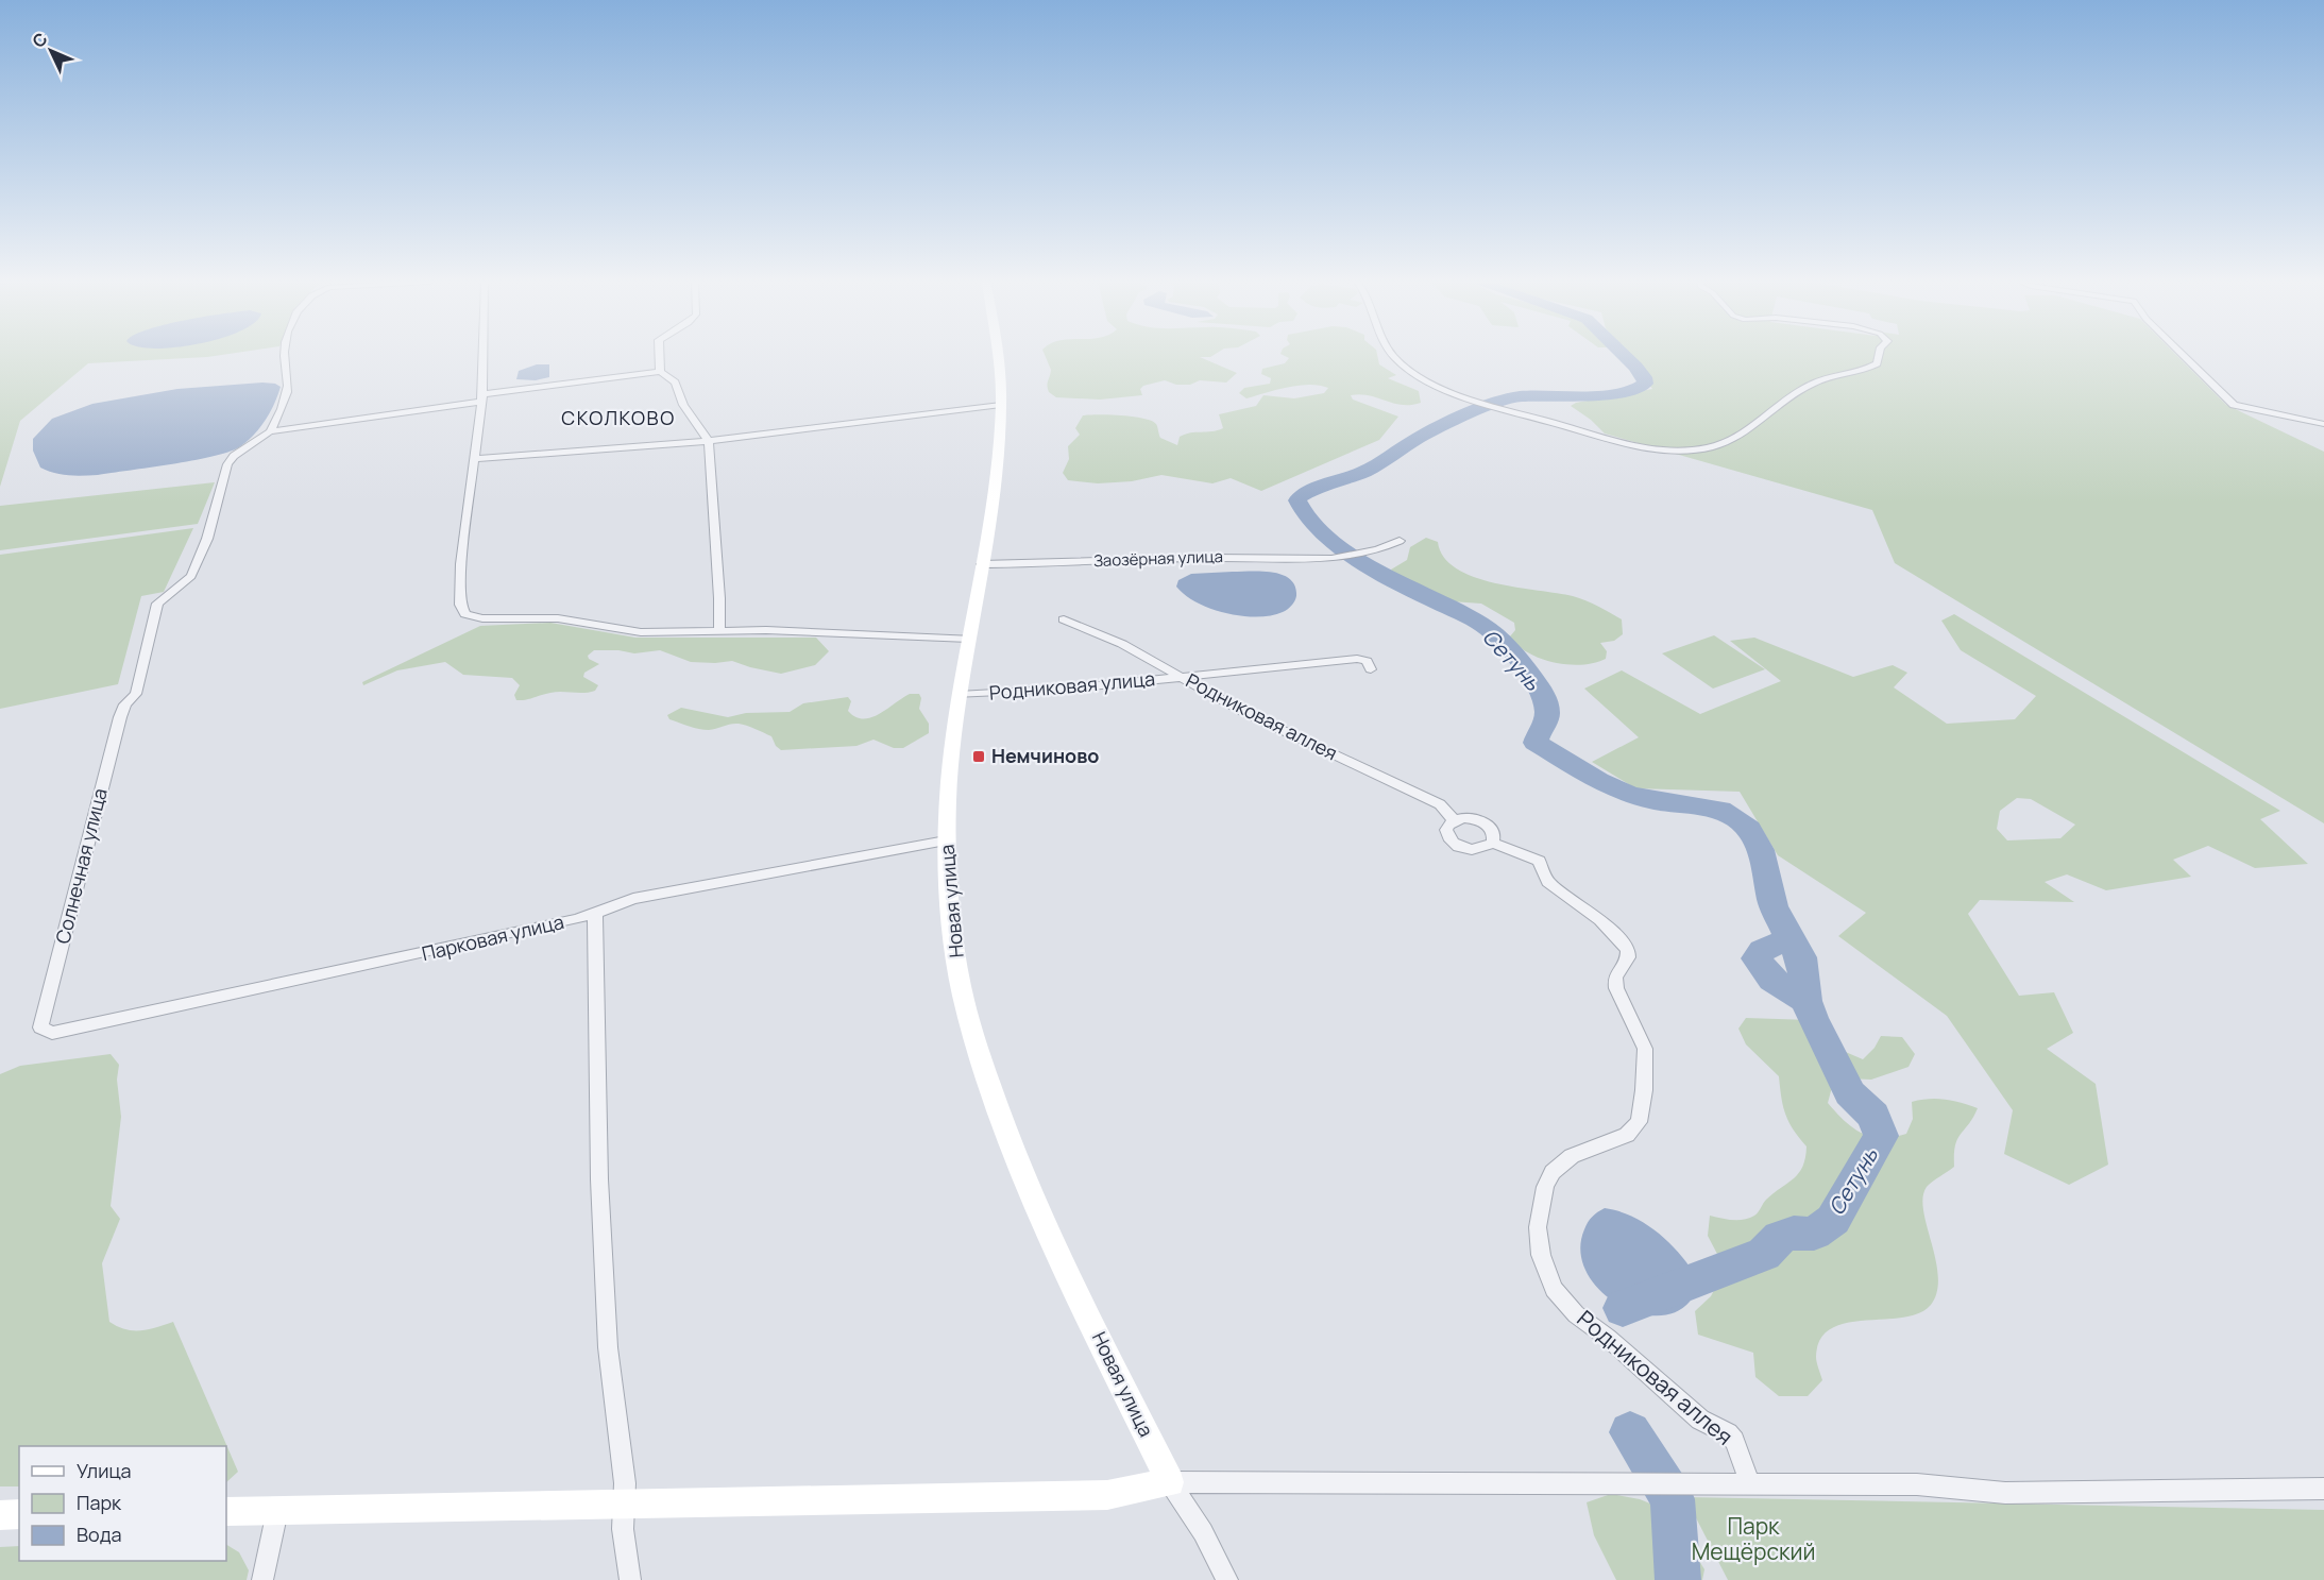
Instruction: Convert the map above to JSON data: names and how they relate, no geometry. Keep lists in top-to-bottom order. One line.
{"streets":{"street":["Заозёрная улица","Родниковая улица","Родниковая аллея","Солнечная улица","Новая улица","Парковая улица"]},"crossings":[["Заозёрная улица","Новая улица"],["Родниковая улица","Родниковая аллея"],["Родниковая улица","Новая улица"],["Солнечная улица","Парковая улица"],["Новая улица","Парковая улица"]],"districts":["СКОЛКОВО"],"water":["Сетунь"],"parks":["Парк Мещёрский"],"places":{"transit":["Немчиново"]},"legend":["Улица","Парк","Вода"],"north":"top left"}
